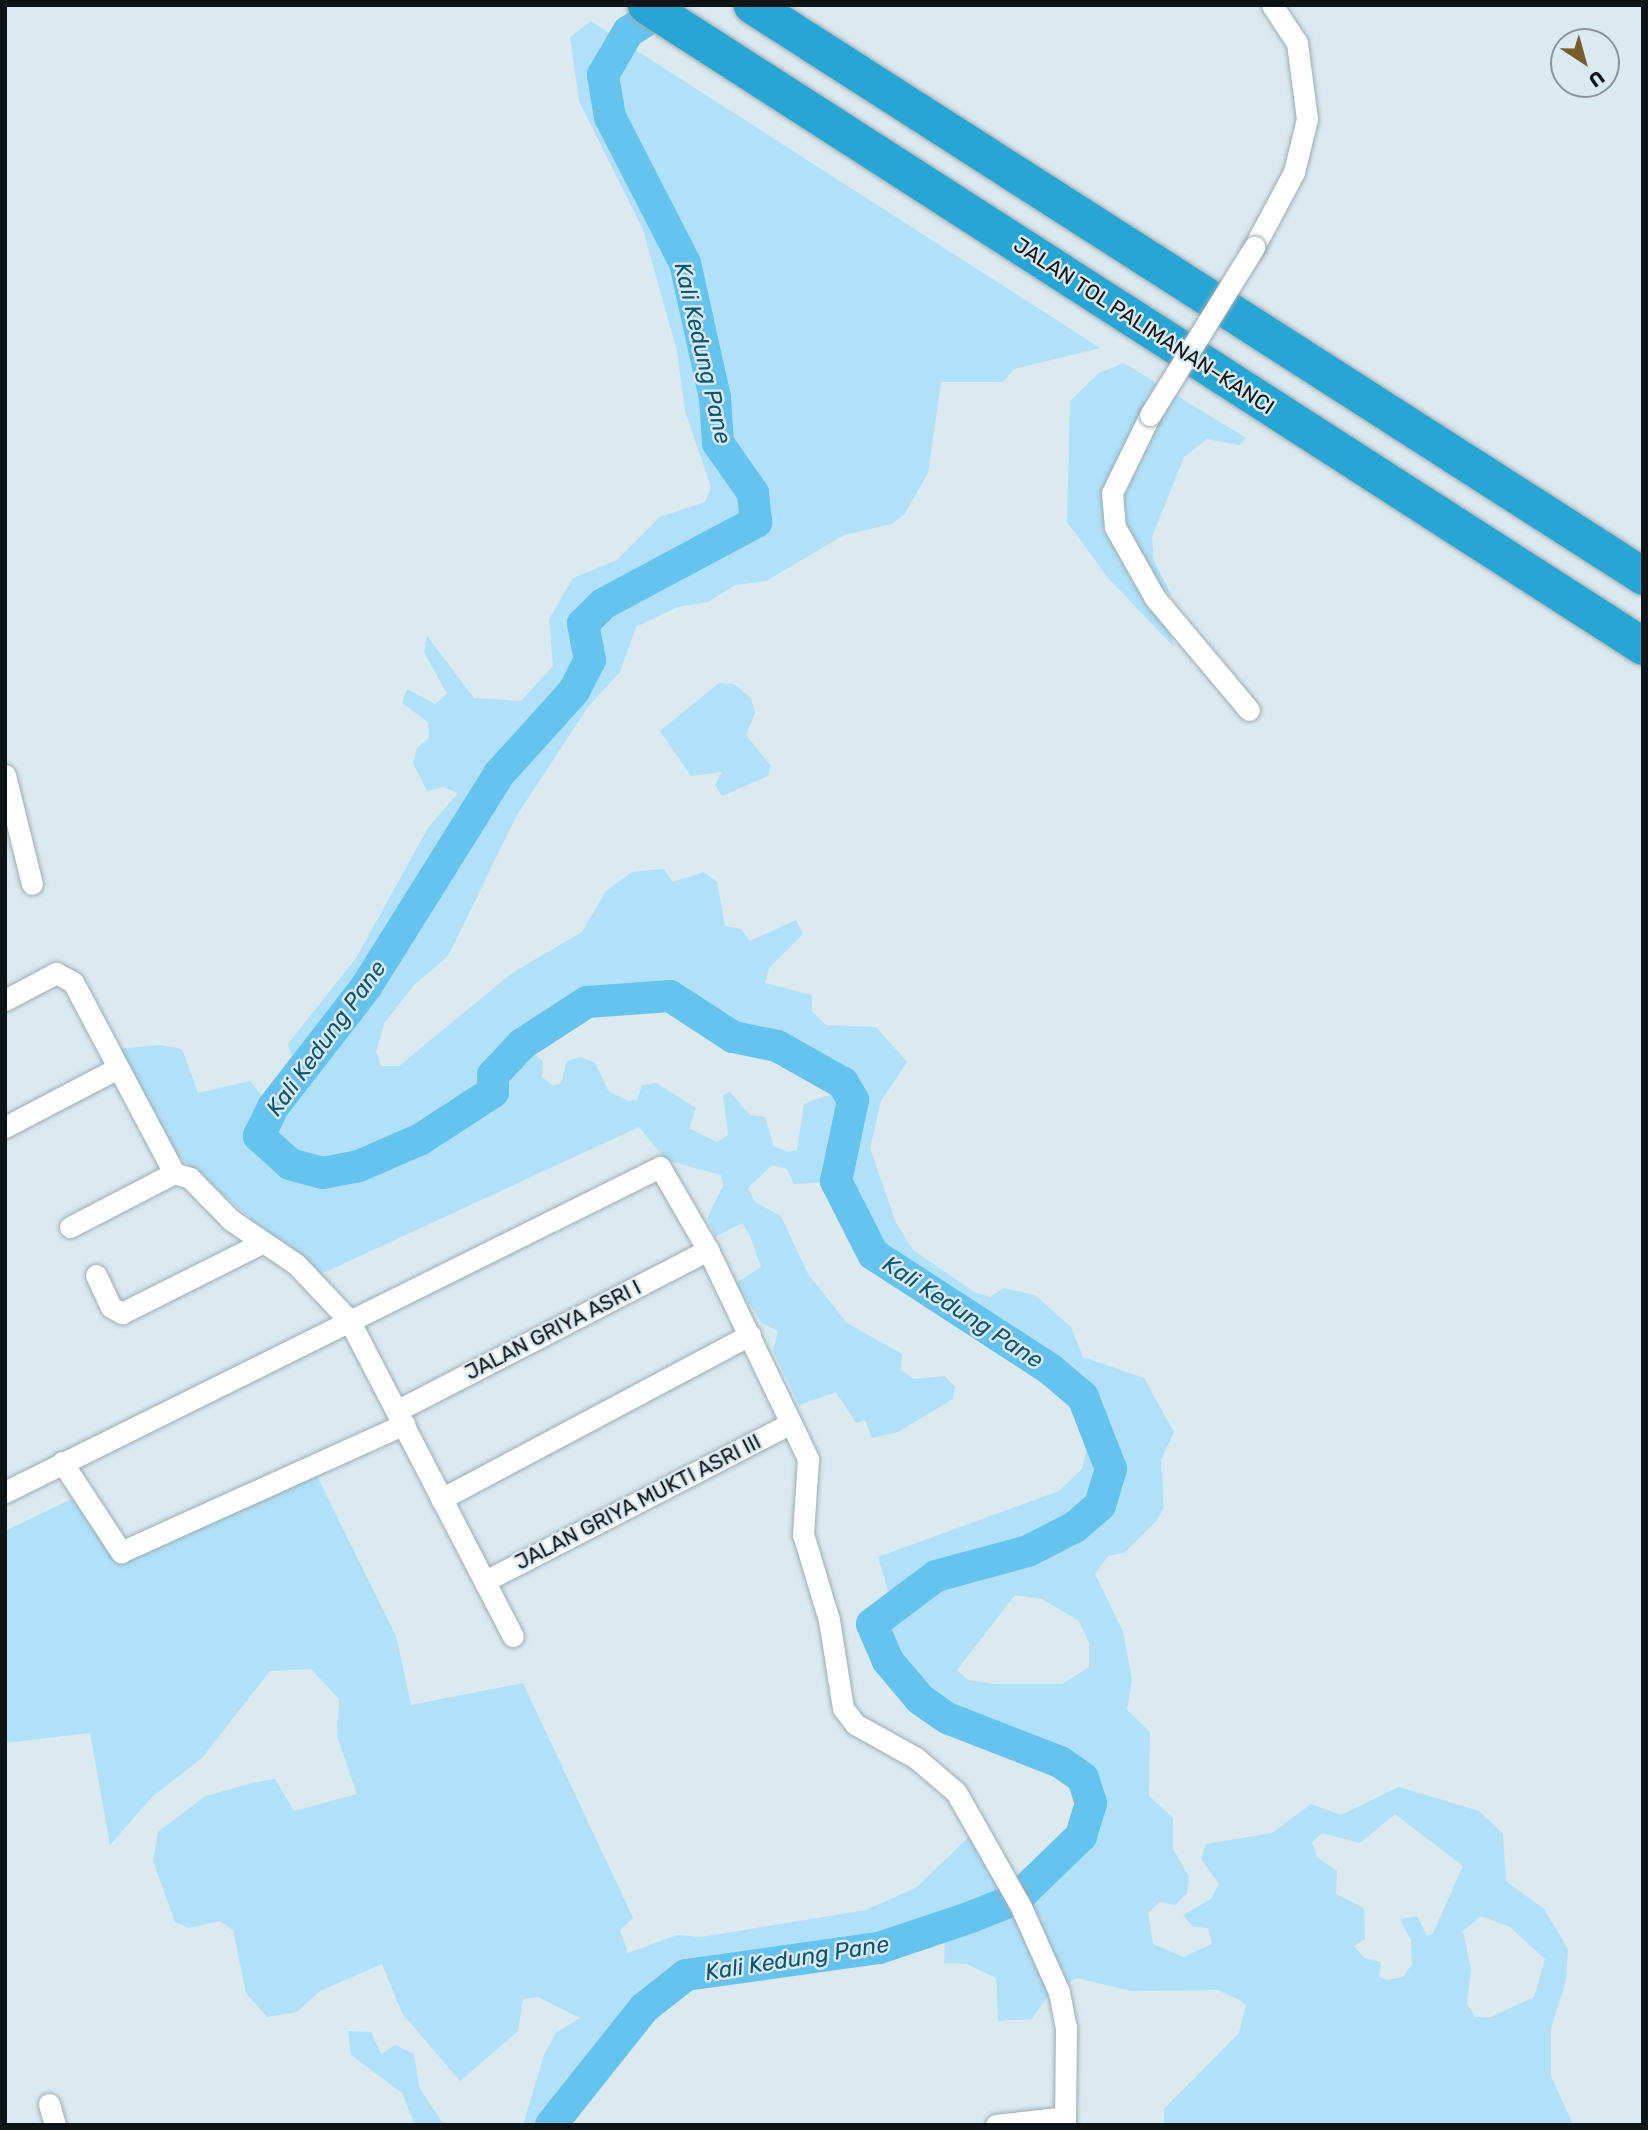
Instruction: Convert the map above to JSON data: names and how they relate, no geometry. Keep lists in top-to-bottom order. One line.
{"streets":{"highway":["JALAN TOL PALIMANAN–KANCI"],"street":["JALAN GRIYA ASRI I","JALAN GRIYA MUKTI ASRI III"]},"water":["Kali Kedung Pane"],"north":"bottom right"}
